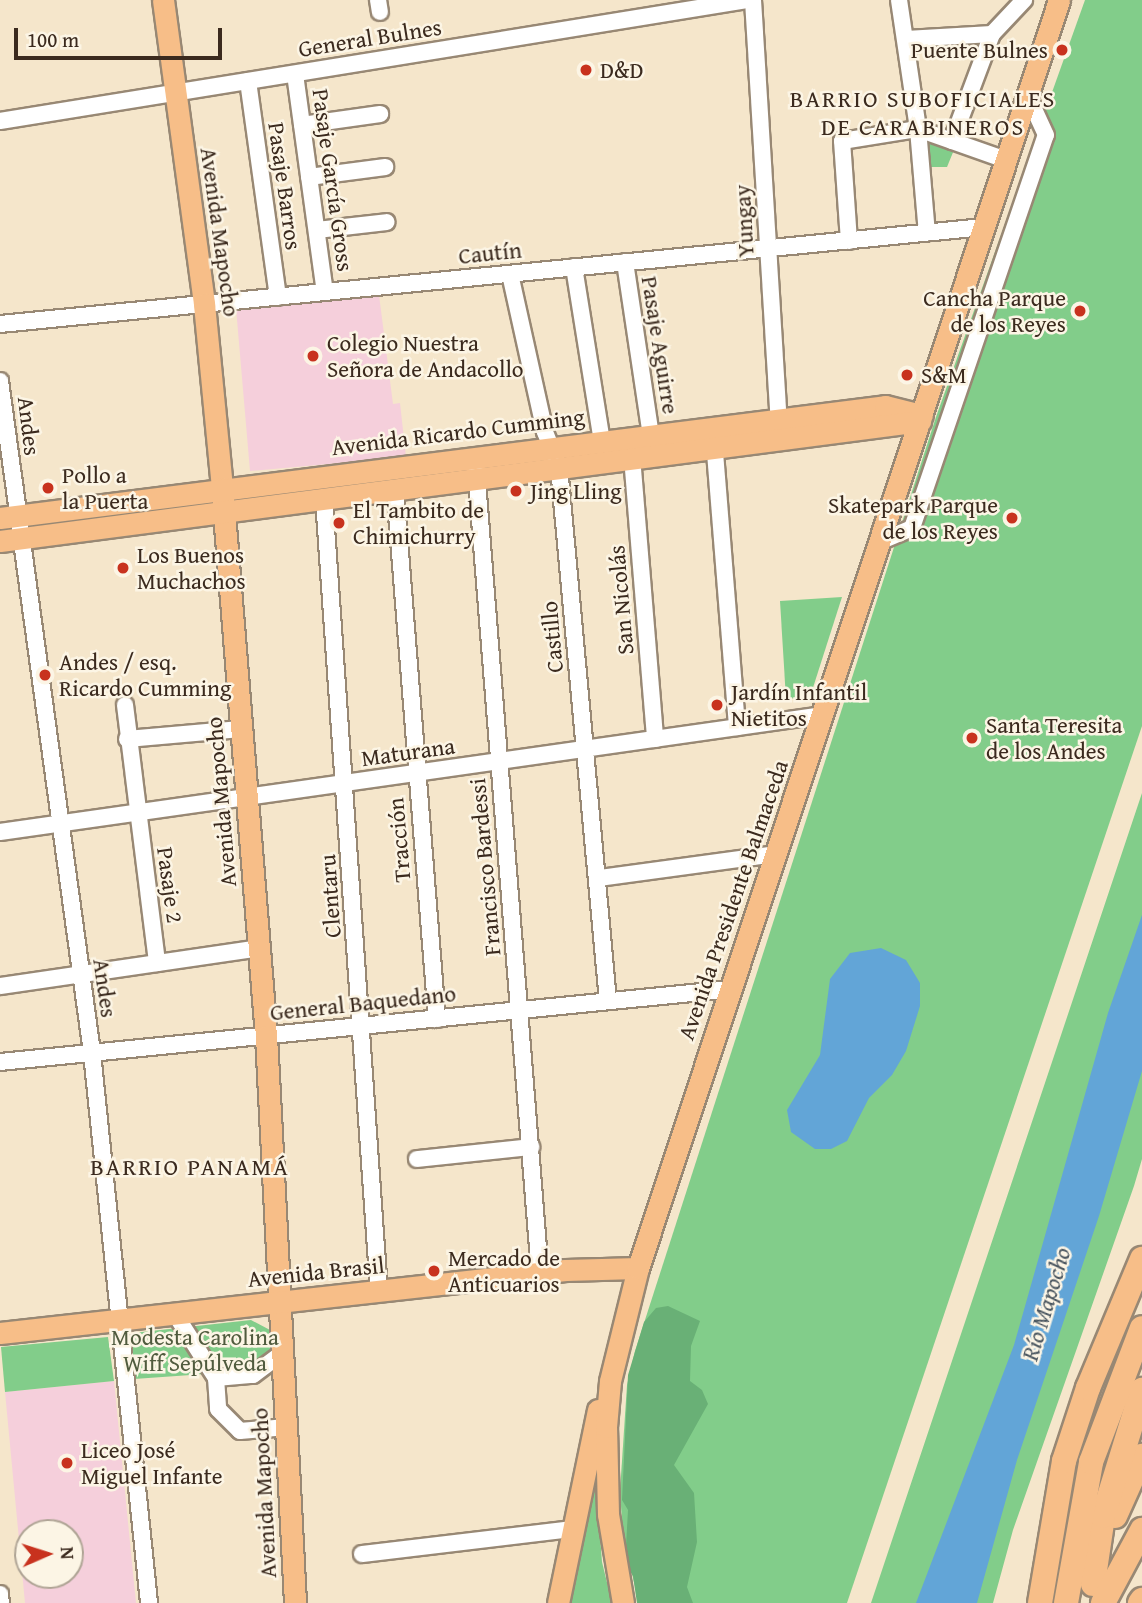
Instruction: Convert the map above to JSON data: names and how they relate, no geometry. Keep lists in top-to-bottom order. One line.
{"streets":{"main road":["Avenida Mapocho","Avenida Ricardo Cumming","Avenida Presidente Balmaceda","Avenida Brasil"],"street":["General Bulnes","Pasaje García Gross","Pasaje Barros","Yungay","Cautín","Pasaje Aguirre","Andes","San Nicolás","Castillo","Maturana","Tracción","Francisco Bardessi","Pasaje 2","Clentaru","General Baquedano"]},"crossings":[["General Bulnes","Pasaje García Gross"],["General Bulnes","Pasaje Barros"],["General Bulnes","Yungay"],["General Bulnes","Avenida Mapocho"],["Pasaje García Gross","Cautín"],["Pasaje Barros","Cautín"],["Yungay","Cautín"],["Yungay","Avenida Ricardo Cumming"],["Avenida Mapocho","Cautín"],["Avenida Mapocho","Avenida Ricardo Cumming"],["Avenida Mapocho","Maturana"],["Avenida Mapocho","General Baquedano"],["Avenida Mapocho","Avenida Brasil"],["Cautín","Pasaje Aguirre"],["Cautín","Castillo"],["Cautín","Avenida Presidente Balmaceda"],["Pasaje Aguirre","Avenida Ricardo Cumming"],["Andes","Avenida Ricardo Cumming"],["Andes","Maturana"],["Andes","General Baquedano"],["Andes","Avenida Brasil"],["Avenida Ricardo Cumming","San Nicolás"],["Avenida Ricardo Cumming","Castillo"],["Avenida Ricardo Cumming","Tracción"],["Avenida Ricardo Cumming","Francisco Bardessi"],["Avenida Ricardo Cumming","Clentaru"],["Avenida Ricardo Cumming","Avenida Presidente Balmaceda"],["San Nicolás","Maturana"],["Castillo","Maturana"],["Castillo","General Baquedano"],["Maturana","Tracción"],["Maturana","Francisco Bardessi"],["Maturana","Pasaje 2"],["Maturana","Clentaru"],["Maturana","Avenida Presidente Balmaceda"],["Tracción","General Baquedano"],["Francisco Bardessi","General Baquedano"],["Francisco Bardessi","Avenida Brasil"],["Clentaru","General Baquedano"],["Clentaru","Avenida Brasil"],["Avenida Presidente Balmaceda","General Baquedano"],["Avenida Presidente Balmaceda","Avenida Brasil"]],"districts":["BARRIO SUBOFICIALES DE CARABINEROS","BARRIO PANAMÁ"],"water":["Río Mapocho"],"parks":["Modesta Carolina Wiff Sepúlveda"],"places":["Puente Bulnes","D&D","Cancha Parque de los Reyes","Colegio Nuestra Señora de Andacollo","S&M","Pollo a la Puerta","Jing Lling","Skatepark Parque de los Reyes","El Tambito de Chimichurry","Los Buenos Muchachos","Andes / esq. Ricardo Cumming","Jardín Infantil Nietitos","Santa Teresita de los Andes","Mercado de Anticuarios","Liceo José Miguel Infante"],"scale_bar":"100 m","north":"right"}
